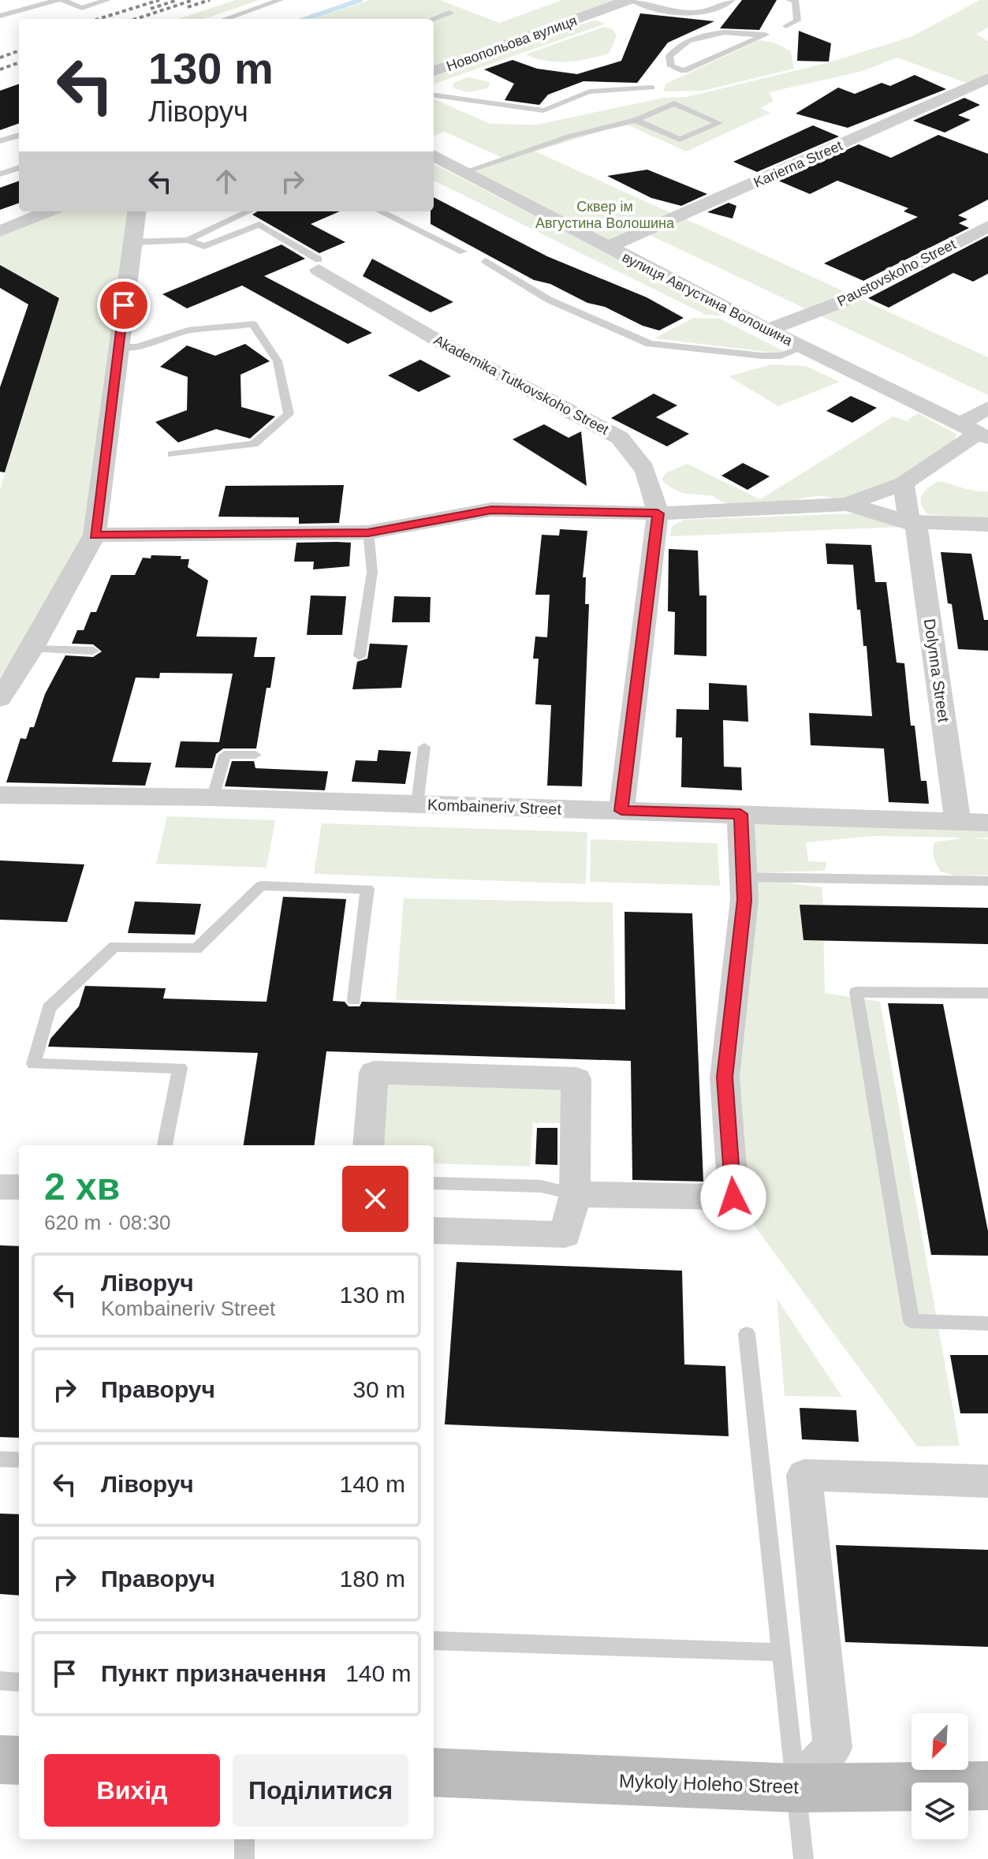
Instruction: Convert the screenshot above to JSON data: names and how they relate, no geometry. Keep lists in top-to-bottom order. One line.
{"streets":{"main road":["Mykoly Holeho Street"],"street":["Новопольова вулиця","Karierna Street","Paustovskoho Street","вулиця Августина Волошина","Akademika Tutkovskoho Street","Dolynna Street","Kombaineriv Street"]},"crossings":[["Karierna Street","вулиця Августина Волошина"],["Paustovskoho Street","вулиця Августина Волошина"],["Akademika Tutkovskoho Street","Kombaineriv Street"],["Dolynna Street","Kombaineriv Street"]],"parks":["Сквер ім Августина Волошина"],"north":"bottom left","page":{"turn":["130 m","Ліворуч"],"heading":["2 хв","620 m · 08:30"],"list":[{"name":"Ліворуч","note":"Kombaineriv Street","value":"130 m"},{"name":"Праворуч","value":"30 m"},{"name":"Ліворуч","value":"140 m"},{"name":"Праворуч","value":"180 m"},{"name":"Пункт призначення","value":"140 m"}],"buttons":["Вихід","Поділитися"]}}
